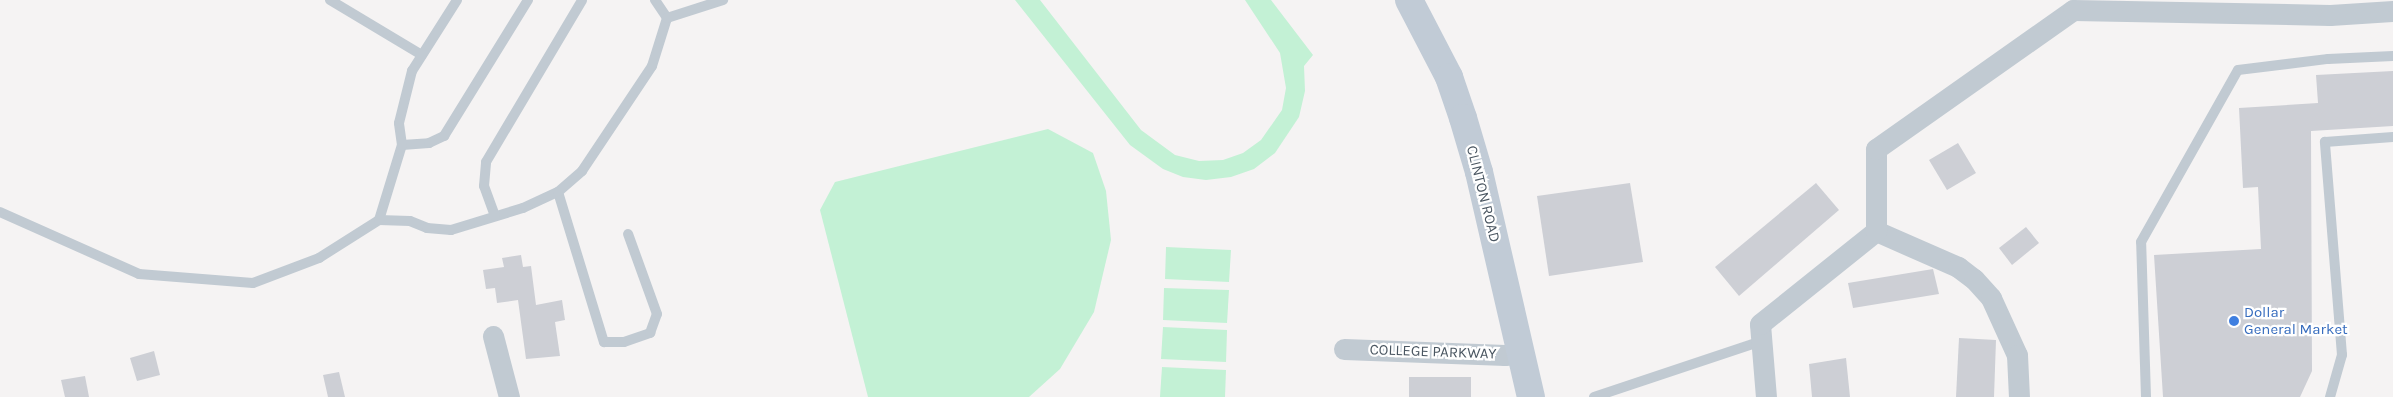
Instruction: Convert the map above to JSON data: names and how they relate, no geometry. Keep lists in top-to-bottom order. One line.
{"streets":{"street":["CLINTON ROAD","COLLEGE PARKWAY"]},"crossings":[["CLINTON ROAD","COLLEGE PARKWAY"]],"places":["Dollar General Market"]}
